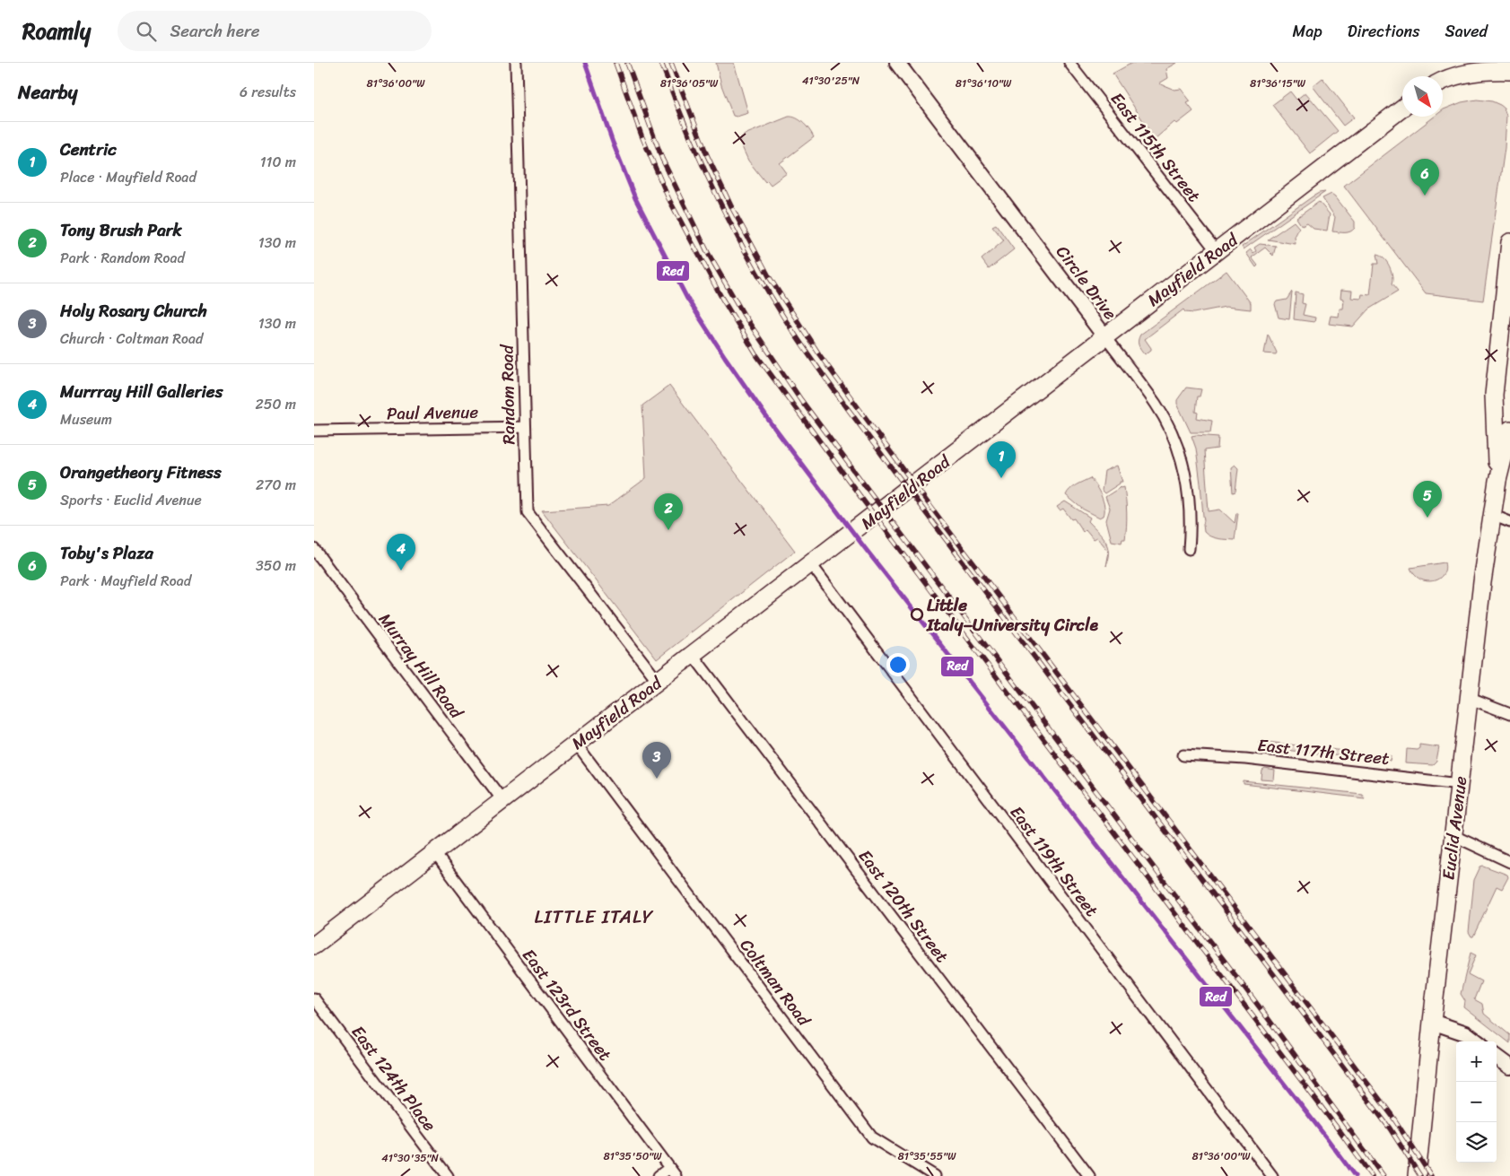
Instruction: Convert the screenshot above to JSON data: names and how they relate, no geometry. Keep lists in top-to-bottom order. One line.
{"streets":{"main road":["Mayfield Road","Euclid Avenue"],"street":["East 115th Street","Circle Drive","Random Road","Paul Avenue","Murray Hill Road","East 117th Street","East 119th Street","East 120th Street","Coltman Road","East 123rd Street","East 124th Place"]},"crossings":[["East 115th Street","Mayfield Road"],["Mayfield Road","Circle Drive"],["Mayfield Road","Random Road"],["Mayfield Road","Murray Hill Road"],["Mayfield Road","East 119th Street"],["Mayfield Road","East 120th Street"],["Mayfield Road","Coltman Road"],["Mayfield Road","East 123rd Street"],["Random Road","Paul Avenue"],["East 117th Street","Euclid Avenue"]],"districts":["LITTLE ITALY"],"places":["Little Italy–University Circle"],"lines":["transit line Red"],"north":"bottom right","page":{"header":"Roamly","search":"Search here","nav":["Map","Directions","Saved"],"heading":["Nearby","6 results"],"list":[{"mark":"1","name":"Centric","note":"Place · Mayfield Road","value":"110 m"},{"mark":"2","name":"Tony Brush Park","note":"Park · Random Road","value":"130 m"},{"mark":"3","name":"Holy Rosary Church","note":"Church · Coltman Road","value":"130 m"},{"mark":"4","name":"Murrray Hill Galleries","note":"Museum","value":"250 m"},{"mark":"5","name":"Orangetheory Fitness","note":"Sports · Euclid Avenue","value":"270 m"},{"mark":"6","name":"Toby's Plaza","note":"Park · Mayfield Road","value":"350 m"}],"pins":["6","1","5","2","4","3"],"map_buttons":["+","−"]},"coordinates":["41°30'25\"N","81°36'00\"W","81°36'10\"W","81°36'15\"W","81°36'05\"W","81°35'50\"W","81°35'55\"W","41°30'35\"N"]}
